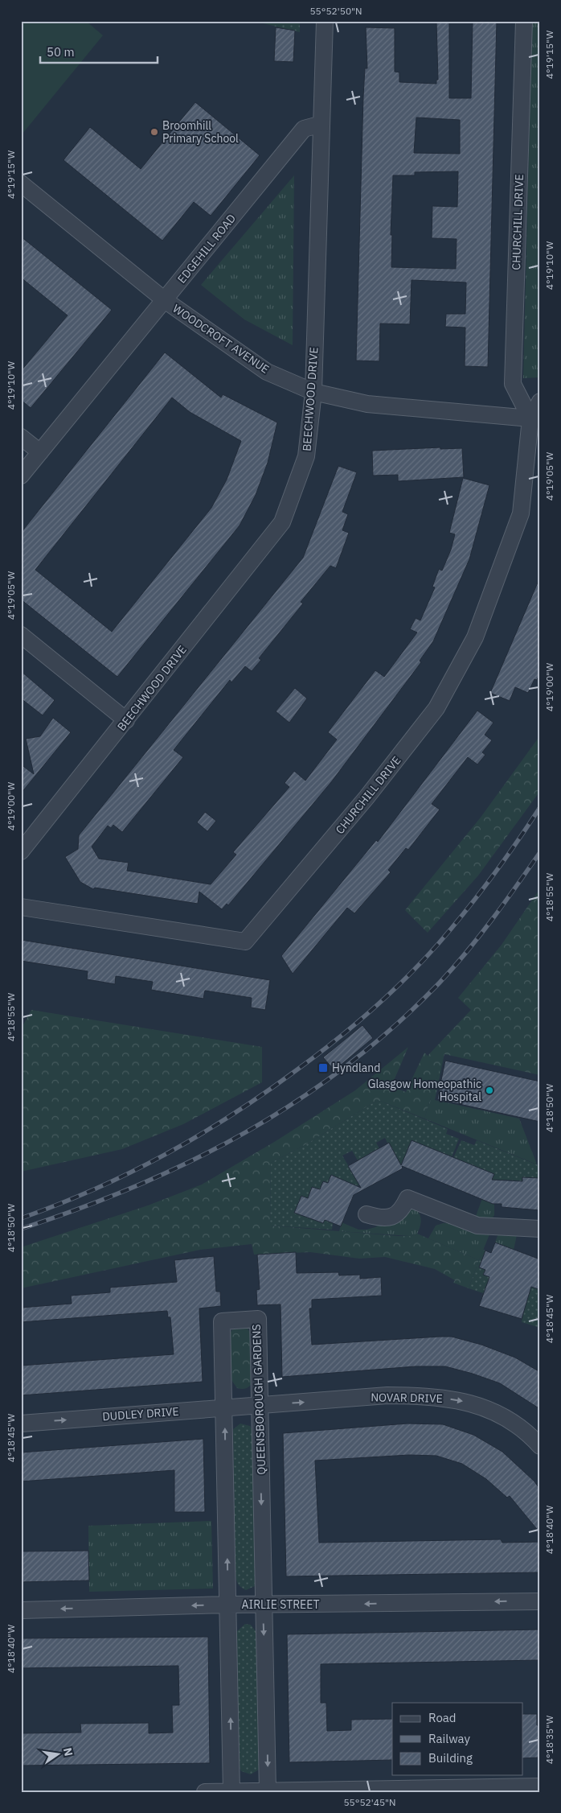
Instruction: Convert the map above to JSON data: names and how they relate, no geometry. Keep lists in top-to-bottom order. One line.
{"streets":{"street":["CHURCHILL DRIVE","EDGEHILL ROAD","WOODCROFT AVENUE","BEECHWOOD DRIVE","NOVAR DRIVE","QUEENSBOROUGH GARDENS","DUDLEY DRIVE","AIRLIE STREET"]},"crossings":[["CHURCHILL DRIVE","WOODCROFT AVENUE"],["EDGEHILL ROAD","WOODCROFT AVENUE"],["EDGEHILL ROAD","BEECHWOOD DRIVE"],["WOODCROFT AVENUE","BEECHWOOD DRIVE"],["NOVAR DRIVE","QUEENSBOROUGH GARDENS"],["NOVAR DRIVE","DUDLEY DRIVE"],["QUEENSBOROUGH GARDENS","DUDLEY DRIVE"],["QUEENSBOROUGH GARDENS","AIRLIE STREET"]],"one_way":["NOVAR DRIVE","DUDLEY DRIVE","AIRLIE STREET"],"places":{"other":["Broomhill Primary School","Glasgow Homeopathic Hospital"],"transit":["Hyndland"]},"legend":["Road","Railway","Building"],"scale_bar":"50 m","north":"right","coordinates":["55°52'50\"N","4°19'15\"W","4°19'10\"W","4°19'05\"W","4°19'00\"W","4°18'55\"W","4°18'50\"W","4°18'45\"W","4°18'40\"W","4°18'35\"W","55°52'45\"N"]}
